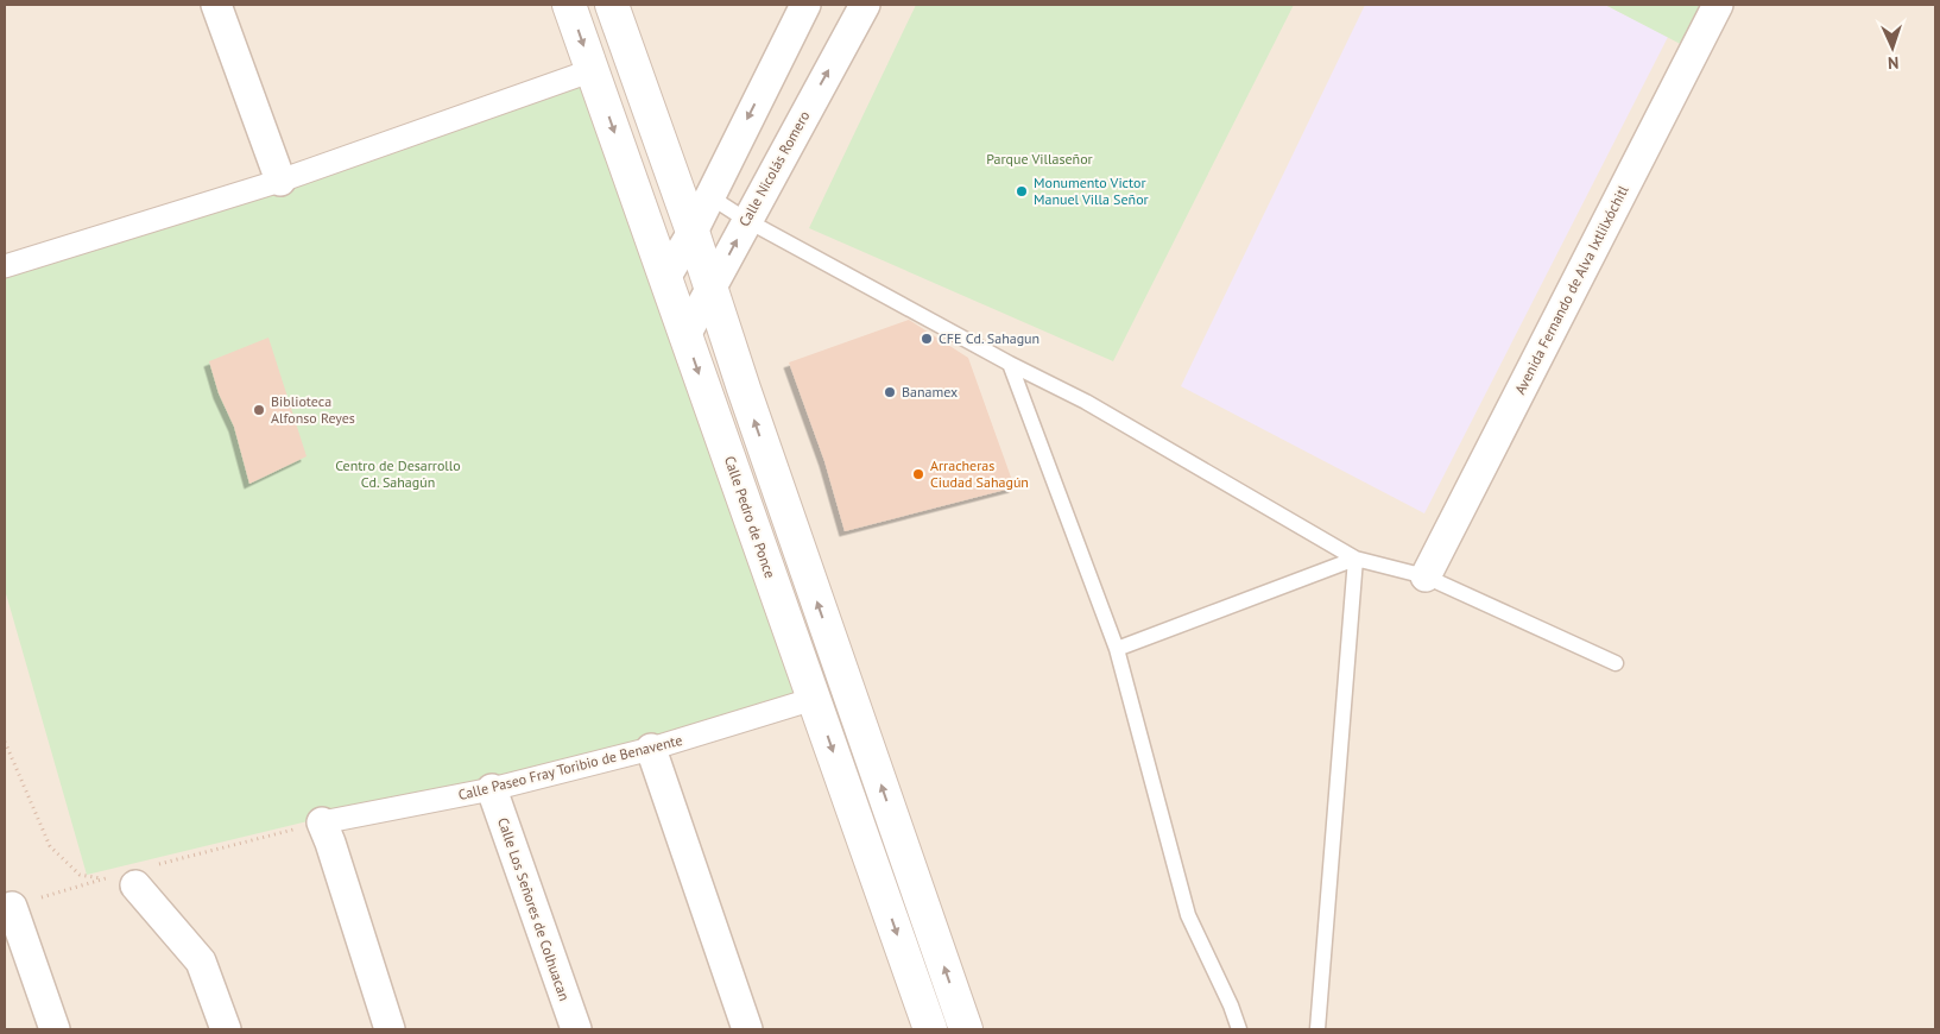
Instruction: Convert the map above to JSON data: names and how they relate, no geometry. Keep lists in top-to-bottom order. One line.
{"streets":{"street":["Calle Nicolás Romero","Avenida Fernando de Alva Ixtlilxóchitl","Calle Pedro de Ponce","Calle Paseo Fray Toribio de Benavente","Calle Los Señores de Colhuacan"]},"crossings":[["Calle Nicolás Romero","Calle Pedro de Ponce"],["Calle Pedro de Ponce","Calle Paseo Fray Toribio de Benavente"],["Calle Paseo Fray Toribio de Benavente","Calle Los Señores de Colhuacan"]],"parks":["Parque Villaseñor","Centro de Desarrollo Cd. Sahagún"],"places":["Monumento Victor Manuel Villa Señor","CFE Cd. Sahagun","Banamex","Biblioteca Alfonso Reyes","Arracheras Ciudad Sahagún"],"north":"bottom"}
